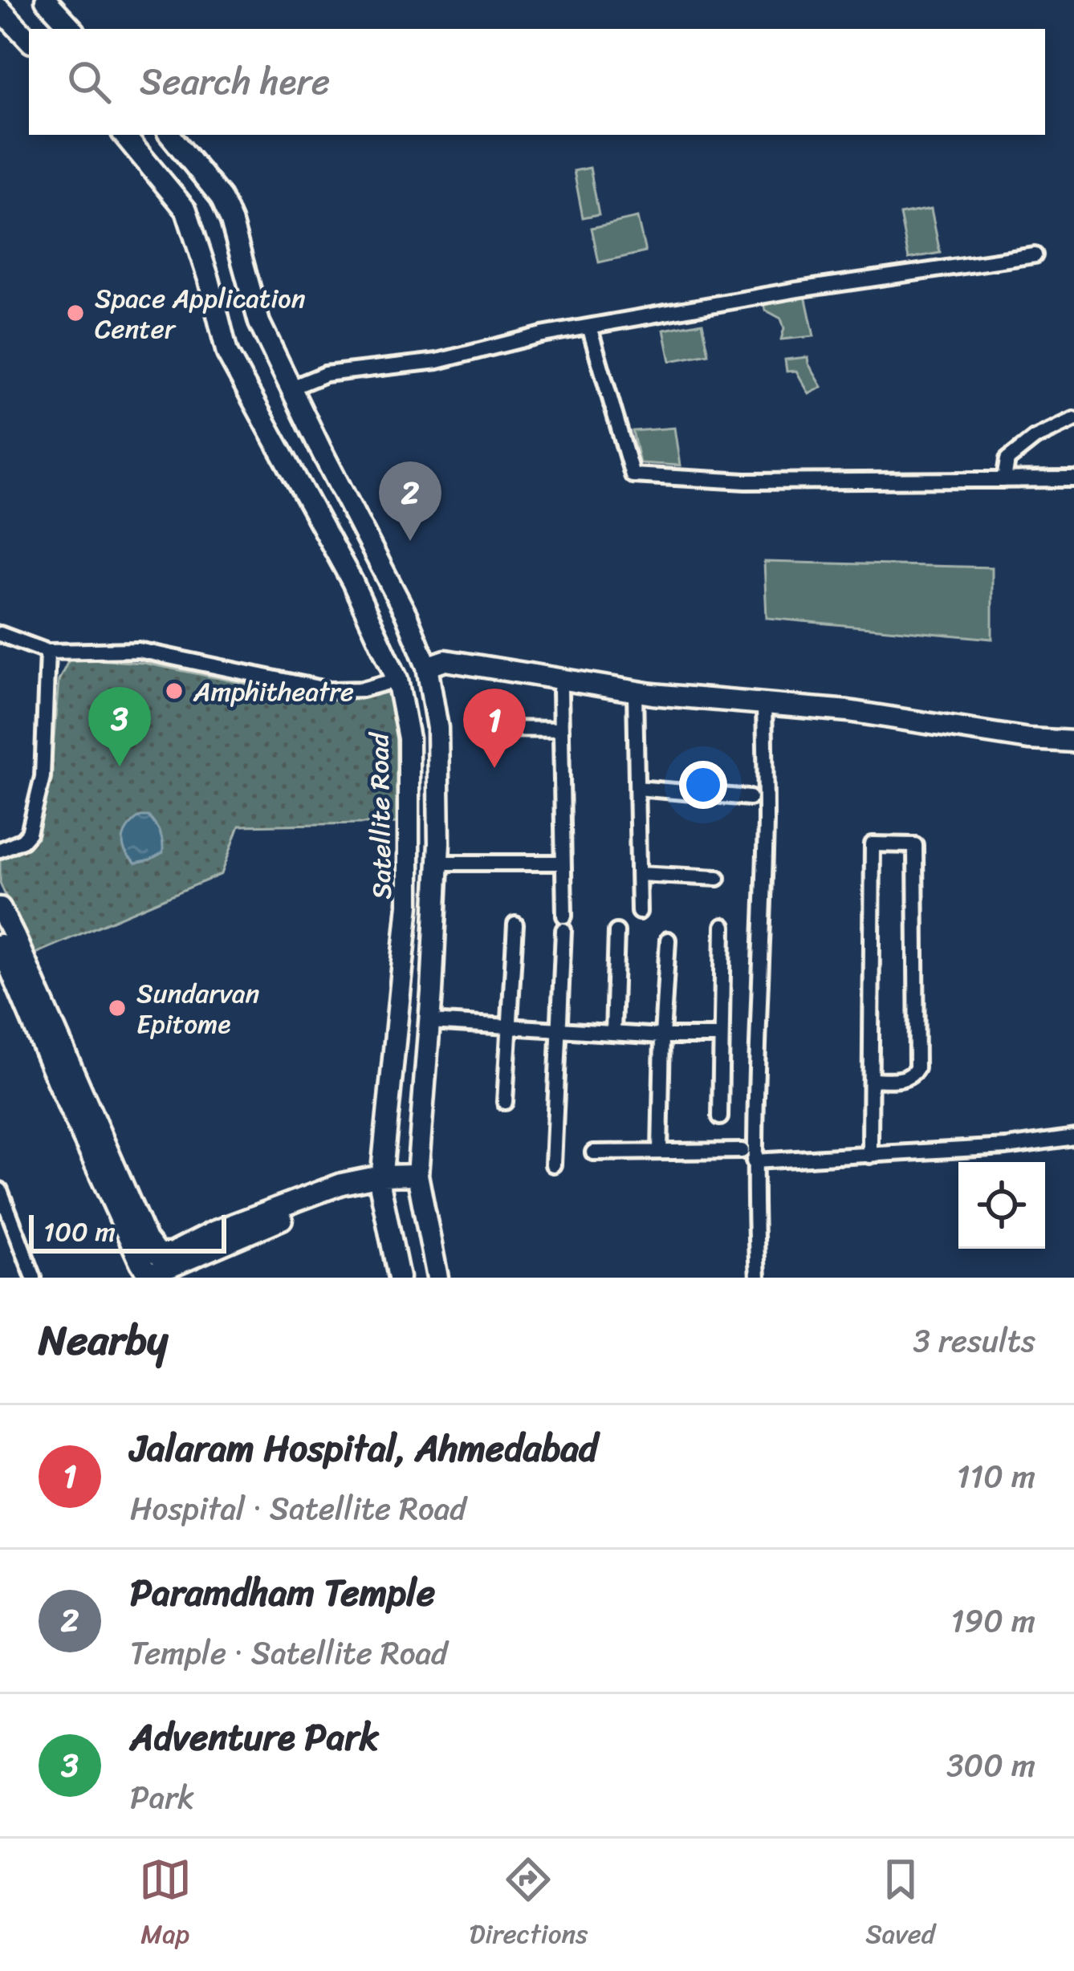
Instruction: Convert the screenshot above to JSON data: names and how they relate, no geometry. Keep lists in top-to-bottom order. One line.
{"streets":{"main road":["Satellite Road"]},"places":["Space Application Center","Amphitheatre","Sundarvan Epitome"],"scale_bar":"100 m","page":{"search":"Search here","pins":["2","3","1"],"scale":"100 m","heading":["Nearby","3 results"],"list":[{"mark":"1","name":"Jalaram Hospital, Ahmedabad","note":"Hospital · Satellite Road","value":"110 m"},{"mark":"2","name":"Paramdham Temple","note":"Temple · Satellite Road","value":"190 m"},{"mark":"3","name":"Adventure Park","note":"Park","value":"300 m"}],"nav":["Map","Directions","Saved"]}}
